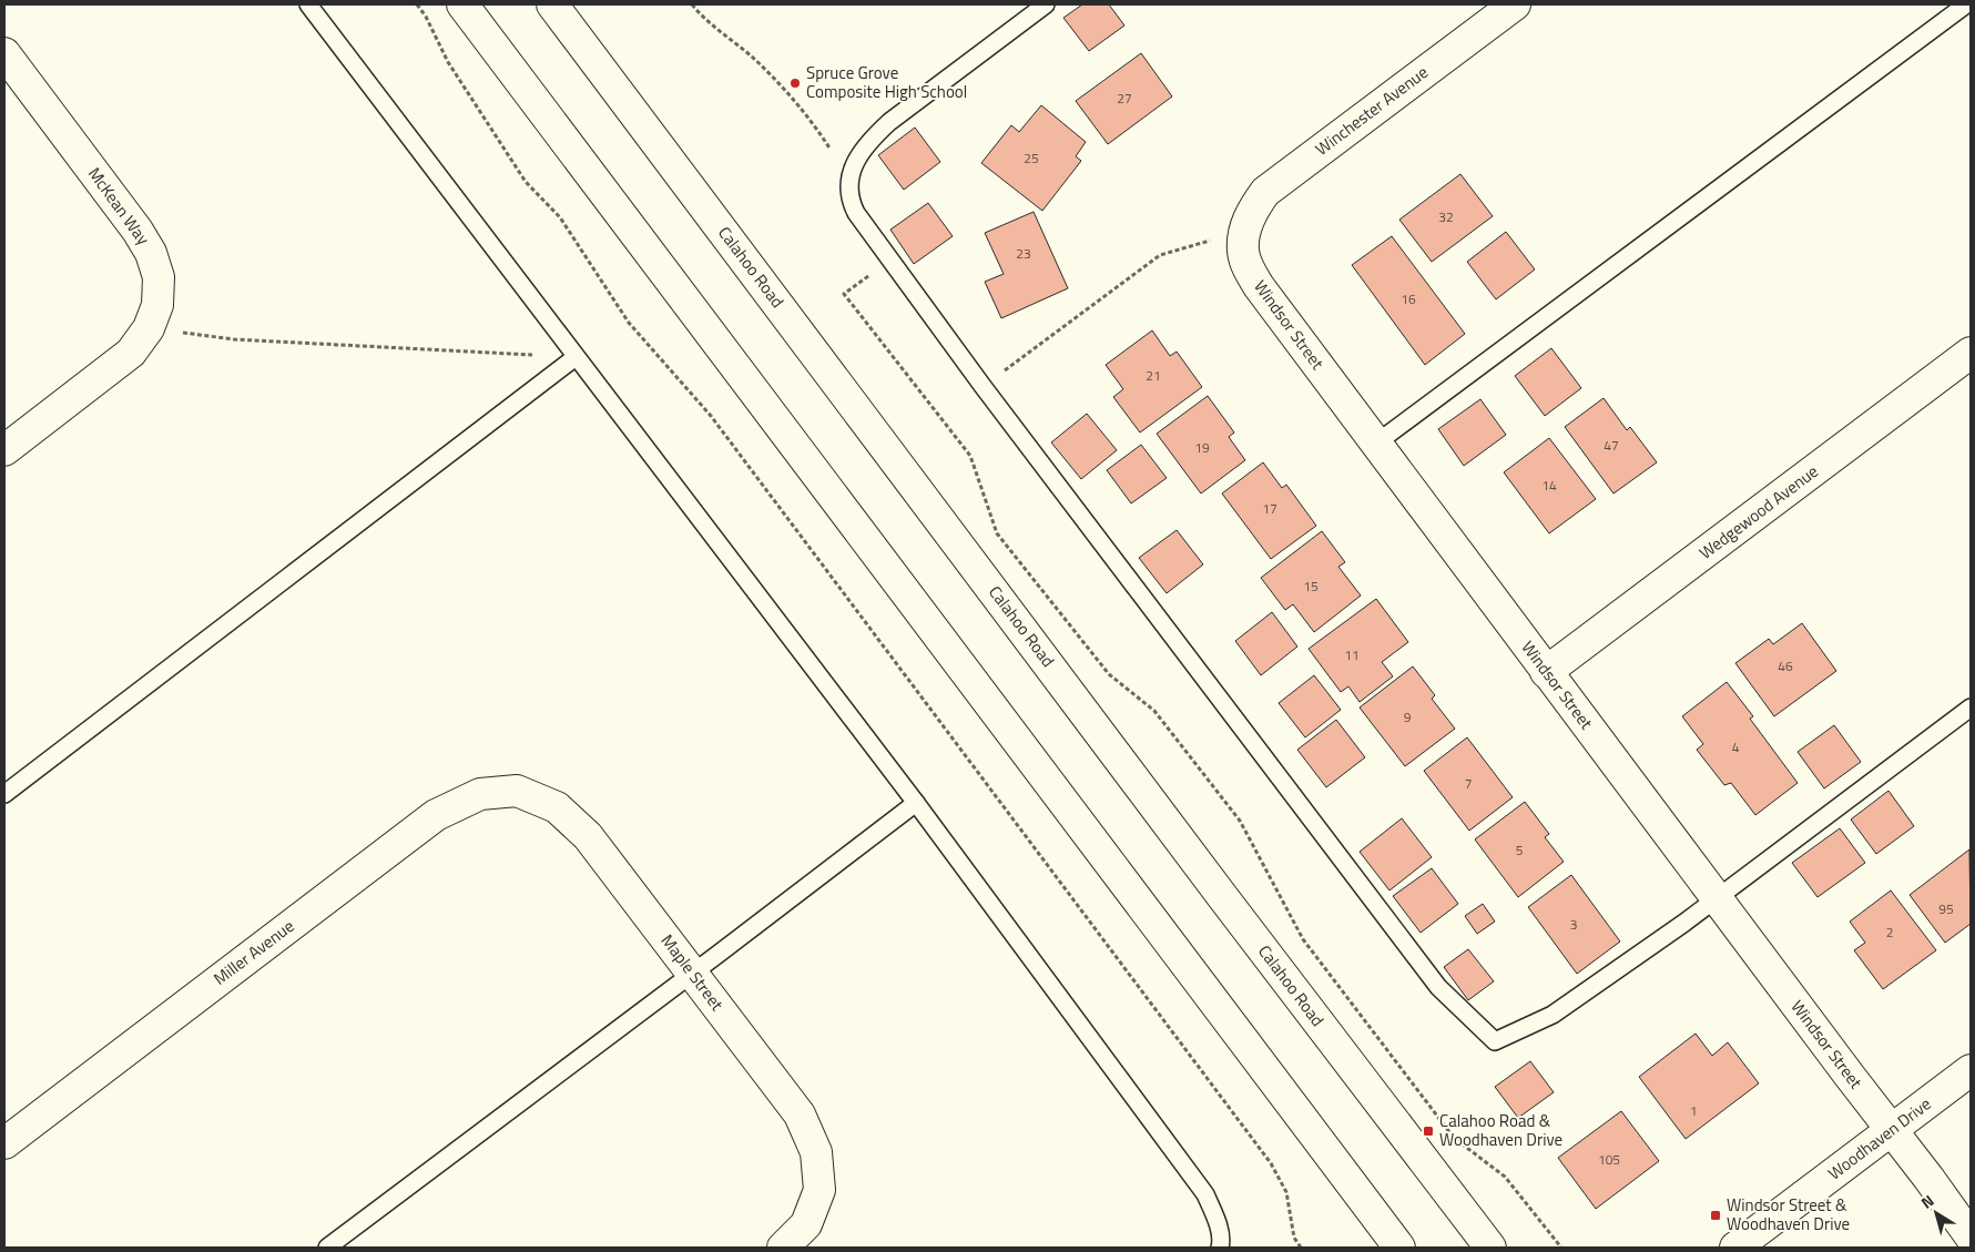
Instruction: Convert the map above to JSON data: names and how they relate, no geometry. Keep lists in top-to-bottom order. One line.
{"streets":{"street":["Winchester Avenue","McKean Way","Calahoo Road","Windsor Street","Wedgewood Avenue","Miller Avenue","Maple Street","Woodhaven Drive"]},"crossings":[["Winchester Avenue","Windsor Street"],["Windsor Street","Wedgewood Avenue"],["Windsor Street","Woodhaven Drive"],["Miller Avenue","Maple Street"]],"places":{"other":["Spruce Grove Composite High School"],"transit":["Calahoo Road & Woodhaven Drive","Windsor Street & Woodhaven Drive"]},"house_numbers":["27","25","32","23","16","21","47","19","14","17","15","11","46","9","4","7","5","95","3","2","1","105"],"north":"top left"}
